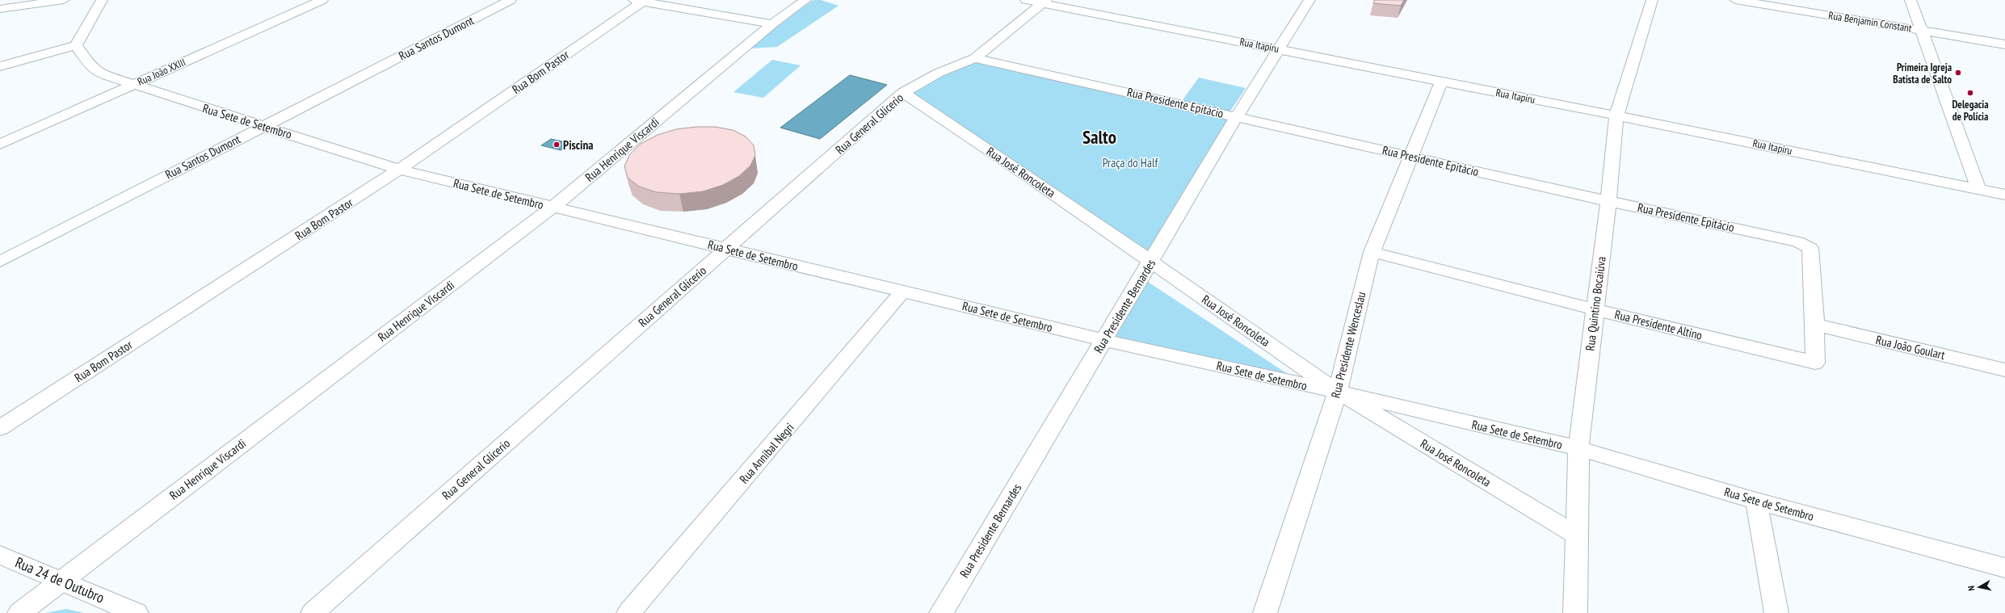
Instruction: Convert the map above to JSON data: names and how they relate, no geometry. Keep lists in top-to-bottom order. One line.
{"streets":{"street":["Rua Benjamin Constant","Rua Santos Dumont","Rua Itapiru","Rua João XXIII","Rua Bom Pastor","Rua Presidente Epitácio","Rua Sete de Setembro","Rua General Glicerio","Rua Henrique Viscardi","Rua José Roncoleta","Rua Quintino Bocaiúva","Rua Presidente Bernardes","Rua Presidente Altino","Rua Presidente Wenceslau","Rua João Goulart","Rua Annibal Negri","Rua 24 de Outubro"]},"crossings":[["Rua Santos Dumont","Rua Sete de Setembro"],["Rua Itapiru","Rua General Glicerio"],["Rua Itapiru","Rua Quintino Bocaiúva"],["Rua Itapiru","Rua Presidente Bernardes"],["Rua Itapiru","Rua Presidente Wenceslau"],["Rua João XXIII","Rua Sete de Setembro"],["Rua Bom Pastor","Rua Sete de Setembro"],["Rua Presidente Epitácio","Rua General Glicerio"],["Rua Presidente Epitácio","Rua Quintino Bocaiúva"],["Rua Presidente Epitácio","Rua Presidente Bernardes"],["Rua Presidente Epitácio","Rua Presidente Altino"],["Rua Presidente Epitácio","Rua Presidente Wenceslau"],["Rua Presidente Epitácio","Rua João Goulart"],["Rua Sete de Setembro","Rua General Glicerio"],["Rua Sete de Setembro","Rua Henrique Viscardi"],["Rua Sete de Setembro","Rua José Roncoleta"],["Rua Sete de Setembro","Rua Quintino Bocaiúva"],["Rua Sete de Setembro","Rua Presidente Bernardes"],["Rua Sete de Setembro","Rua Presidente Wenceslau"],["Rua Sete de Setembro","Rua Annibal Negri"],["Rua General Glicerio","Rua José Roncoleta"],["Rua Henrique Viscardi","Rua 24 de Outubro"],["Rua José Roncoleta","Rua Quintino Bocaiúva"],["Rua José Roncoleta","Rua Presidente Bernardes"],["Rua José Roncoleta","Rua Presidente Wenceslau"],["Rua Quintino Bocaiúva","Rua Presidente Altino"],["Rua Presidente Altino","Rua Presidente Wenceslau"],["Rua Presidente Altino","Rua João Goulart"]],"districts":["Salto"],"parks":["Praça do Half"],"places":["Primeira Igreja Batista de Salto","Delegacia de Polícia","Piscina"],"north":"left"}
